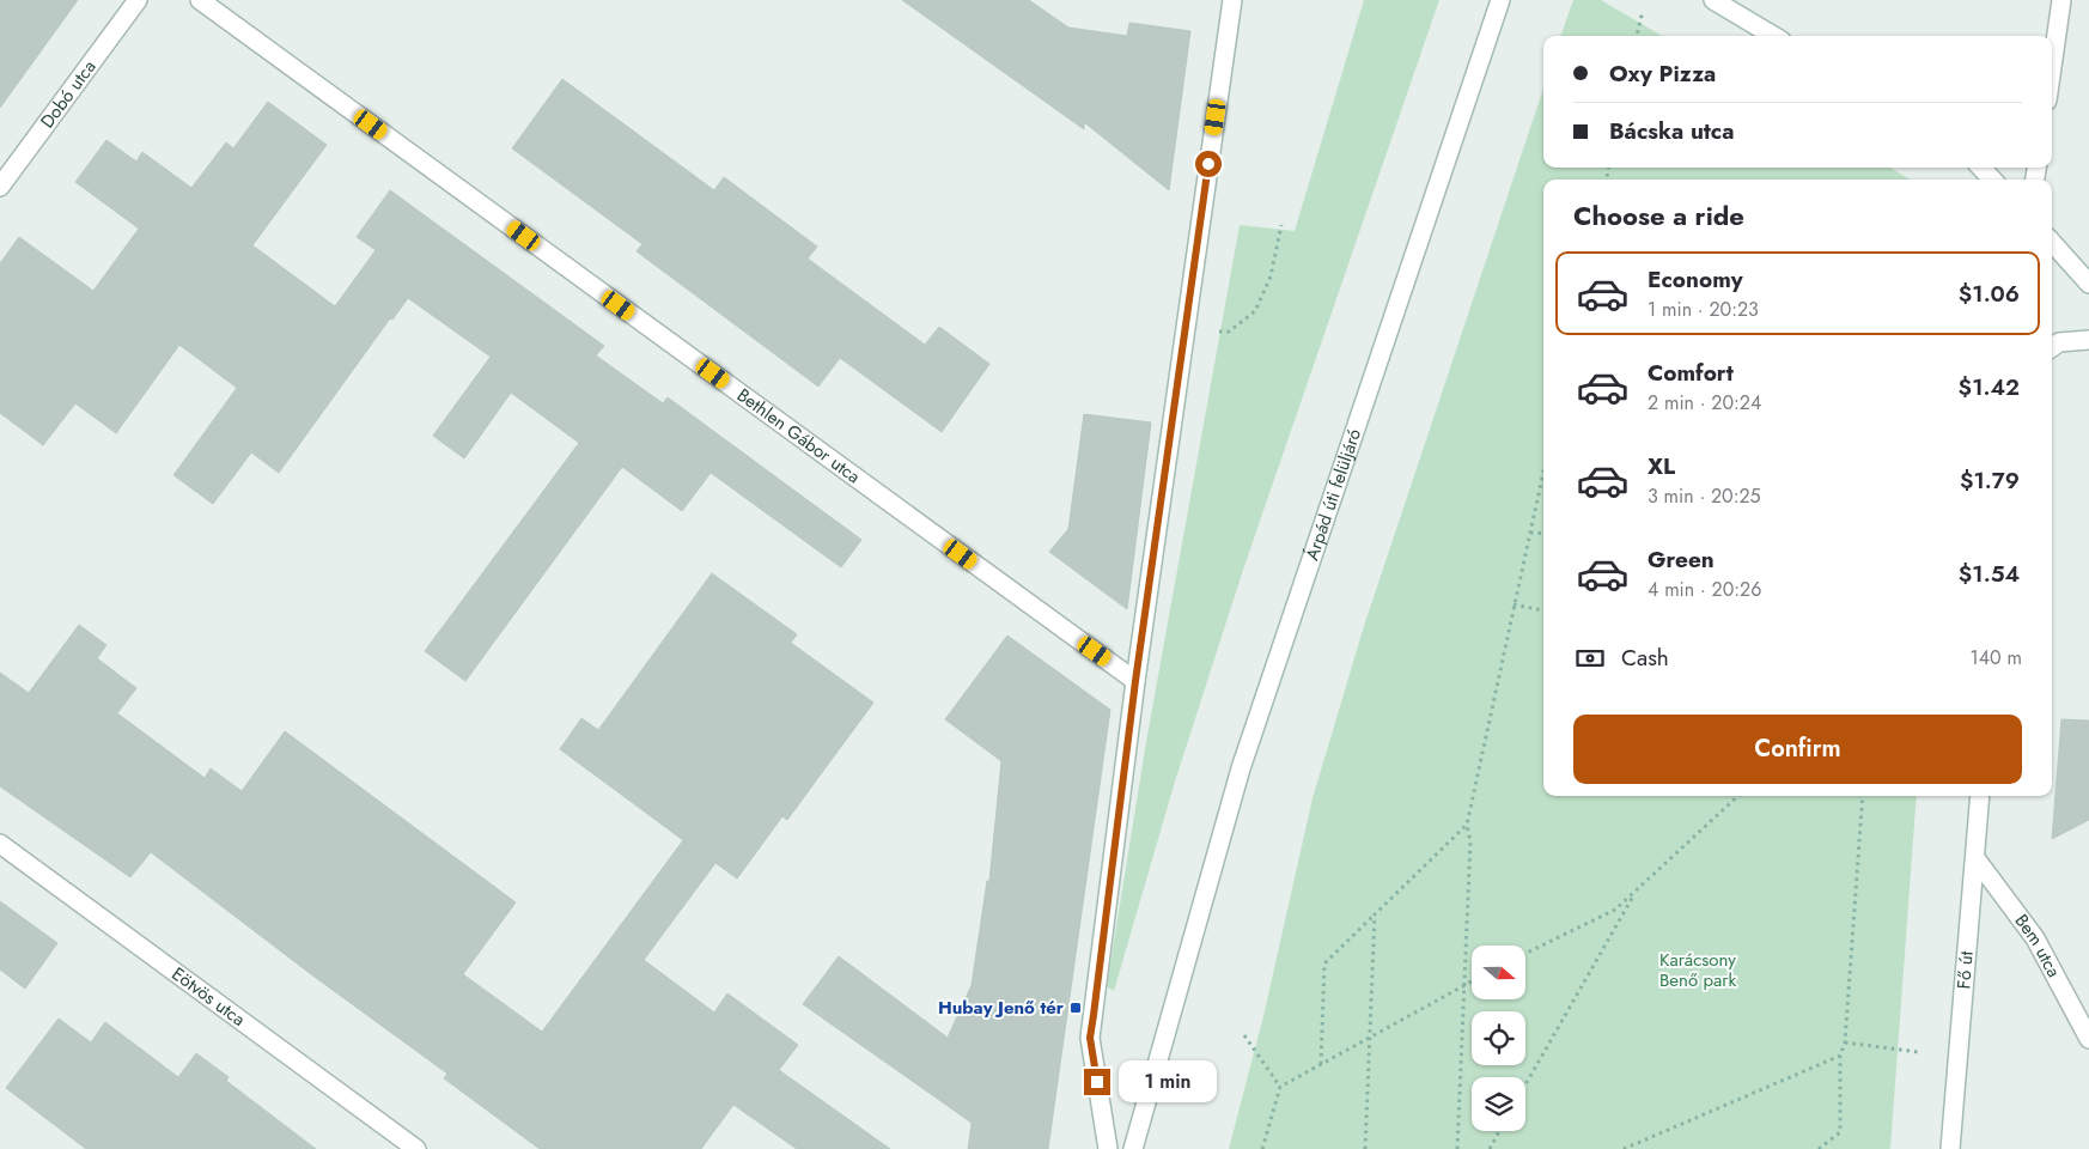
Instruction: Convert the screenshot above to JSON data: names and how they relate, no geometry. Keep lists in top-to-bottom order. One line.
{"streets":{"street":["Dobó utca","Bethlen Gábor utca","Árpád úti felüljáró","Bem utca","Fő út","Eötvös utca"]},"crossings":[["Bem utca","Fő út"]],"parks":["Karácsony Benő park"],"places":{"transit":["Hubay Jenő tér"]},"north":"right","page":{"banner":["Oxy Pizza","Bácska utca"],"heading":"Choose a ride","list":[{"name":"Economy","note":"1 min · 20:23","value":"$1.06"},{"name":"Comfort","note":"2 min · 20:24","value":"$1.42"},{"name":"XL","note":"3 min · 20:25","value":"$1.79"},{"name":"Green","note":"4 min · 20:26","value":"$1.54"}],"pay":["Cash","140 m"],"buttons":"Confirm","bubble":"1 min"}}
